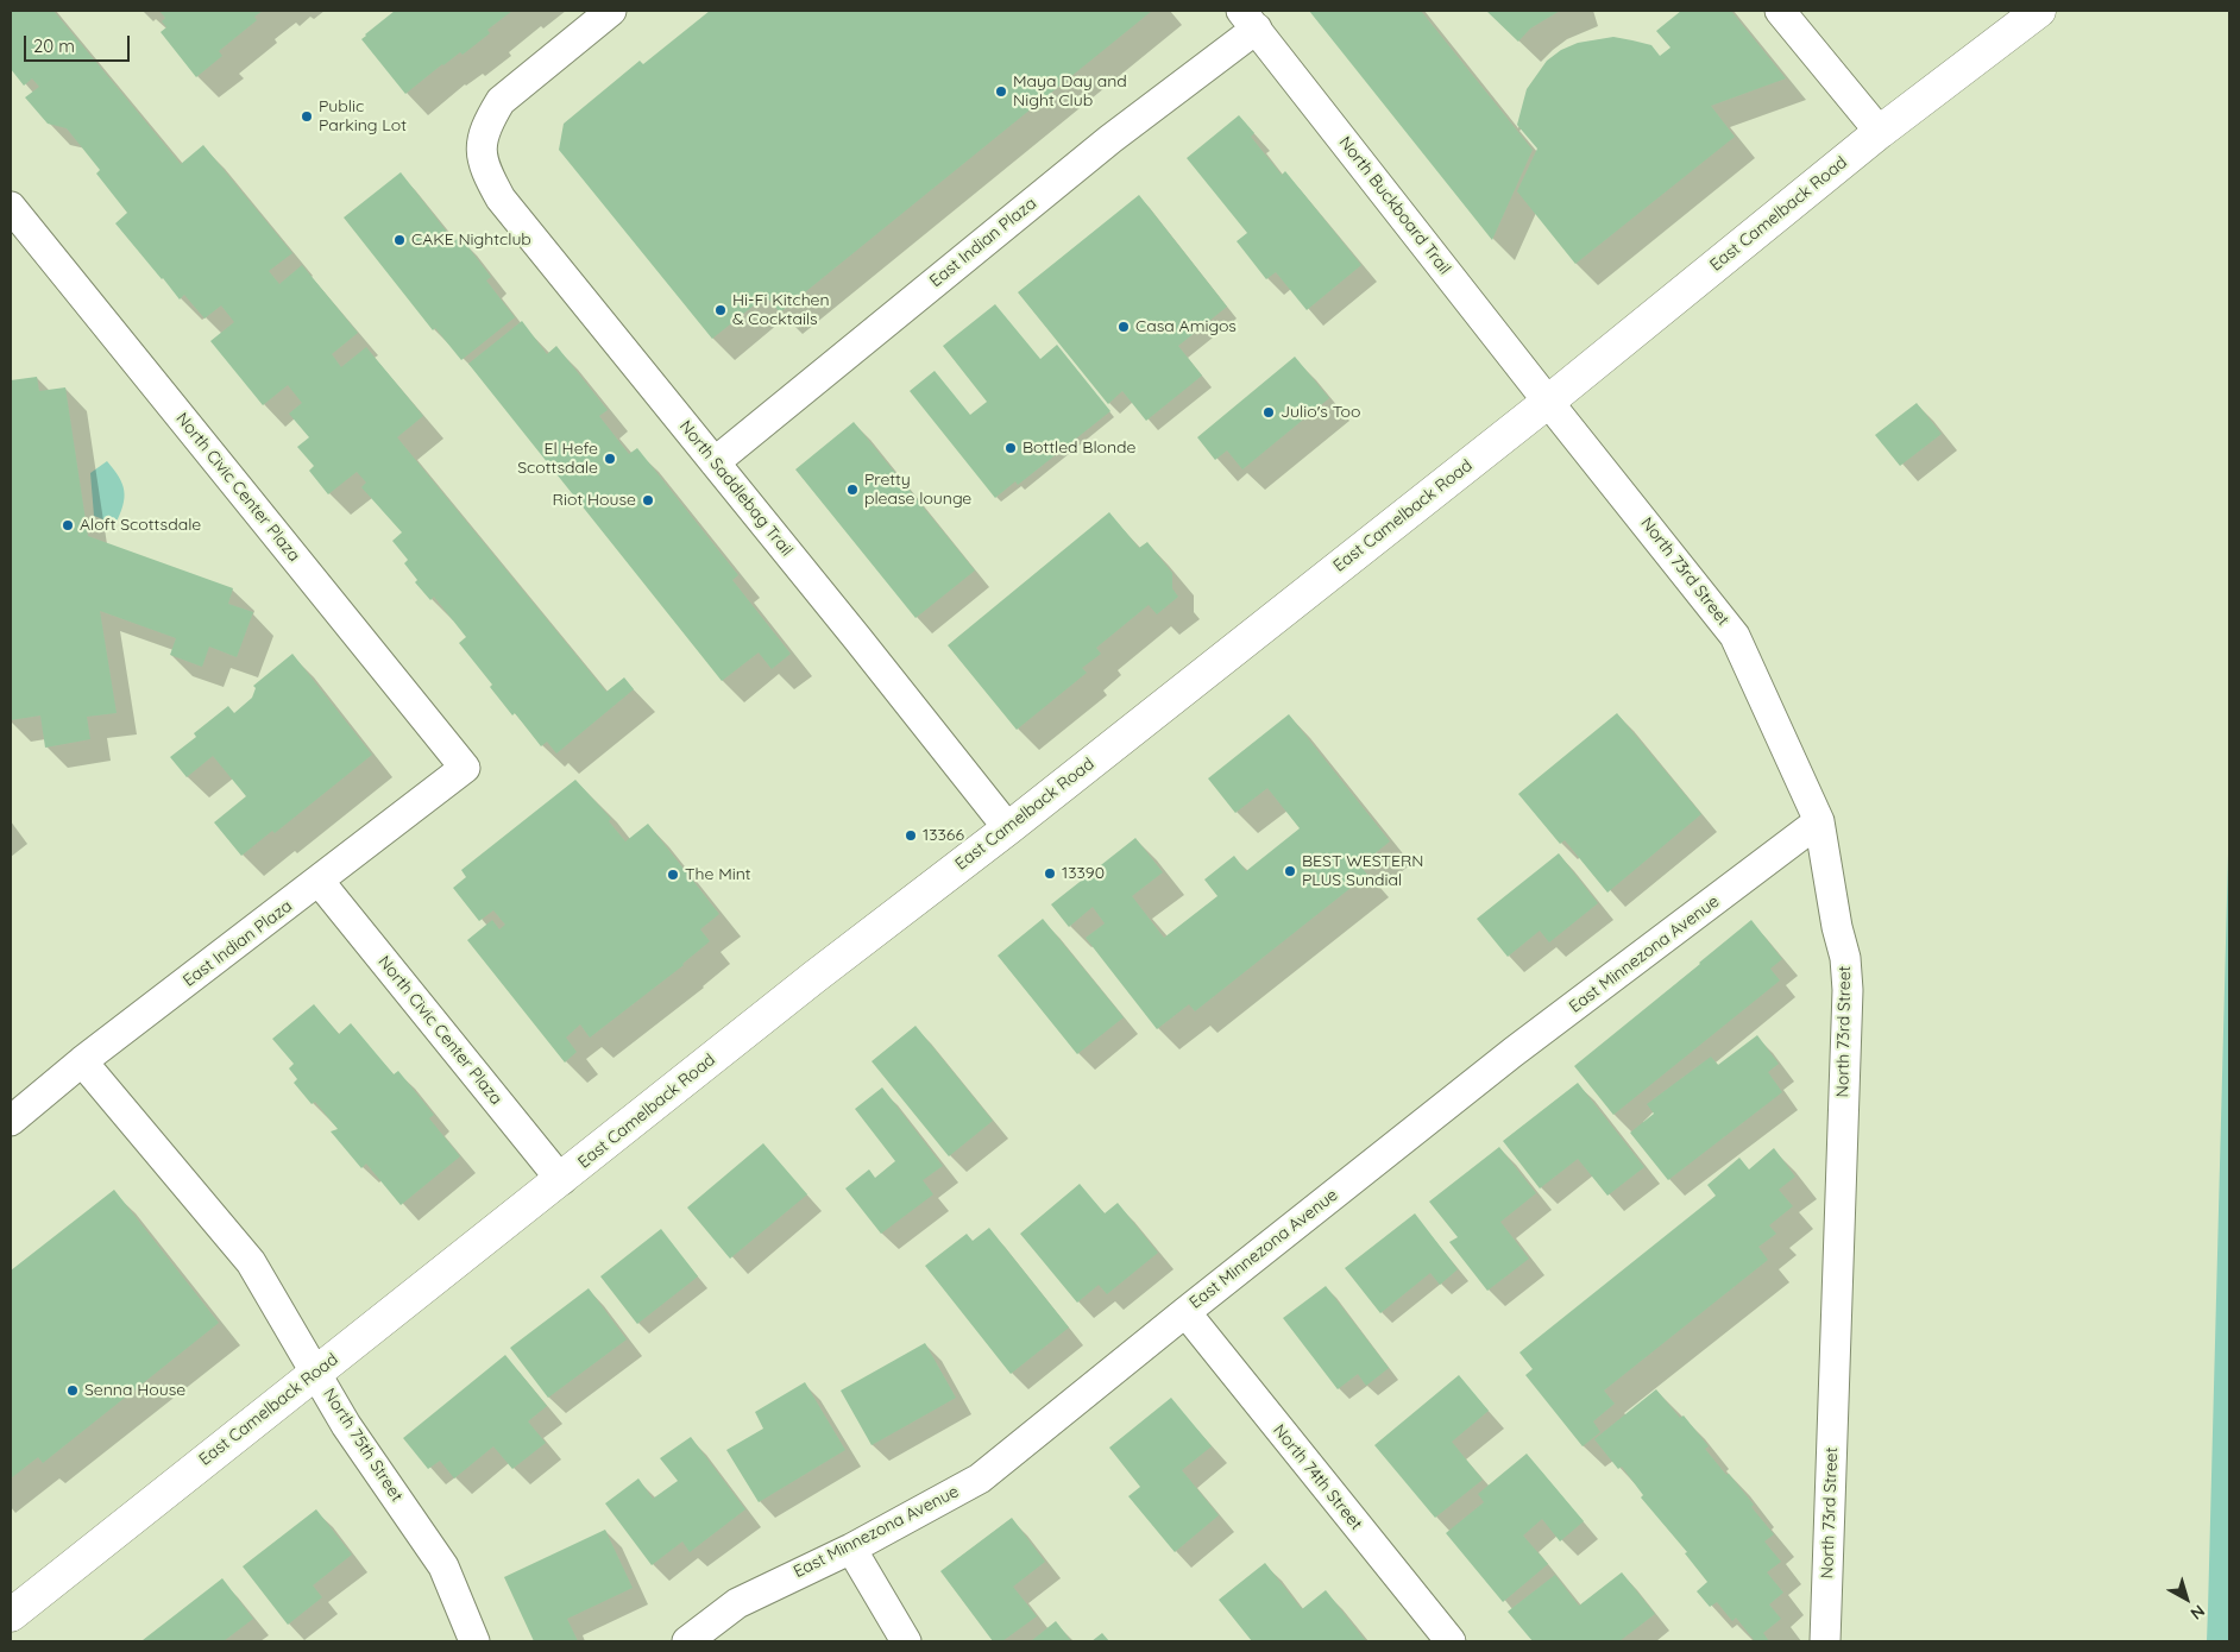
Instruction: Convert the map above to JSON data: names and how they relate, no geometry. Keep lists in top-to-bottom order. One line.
{"streets":{"main road":["East Camelback Road"],"street":["North Buckboard Trail","East Indian Plaza","North Civic Center Plaza","North Saddlebag Trail","North 73rd Street","East Minnezona Avenue","North 75th Street","North 74th Street"]},"crossings":[["North Buckboard Trail","East Camelback Road"],["North Buckboard Trail","East Indian Plaza"],["North Buckboard Trail","North 73rd Street"],["East Camelback Road","North Civic Center Plaza"],["East Camelback Road","North Saddlebag Trail"],["East Camelback Road","North 73rd Street"],["East Camelback Road","North 75th Street"],["East Indian Plaza","North Civic Center Plaza"],["East Indian Plaza","North Saddlebag Trail"],["East Indian Plaza","North 75th Street"],["North 73rd Street","East Minnezona Avenue"],["East Minnezona Avenue","North 74th Street"]],"places":["Maya Day and Night Club","Public Parking Lot","CAKE Nightclub","Hi-Fi Kitchen & Cocktails","Casa Amigos","Julio's Too","Bottled Blonde","El Hefe Scottsdale","Pretty please lounge","Riot House","Aloft Scottsdale","13366","BEST WESTERN PLUS Sundial","13390","The Mint","Senna House"],"scale_bar":"20 m","north":"bottom right"}
